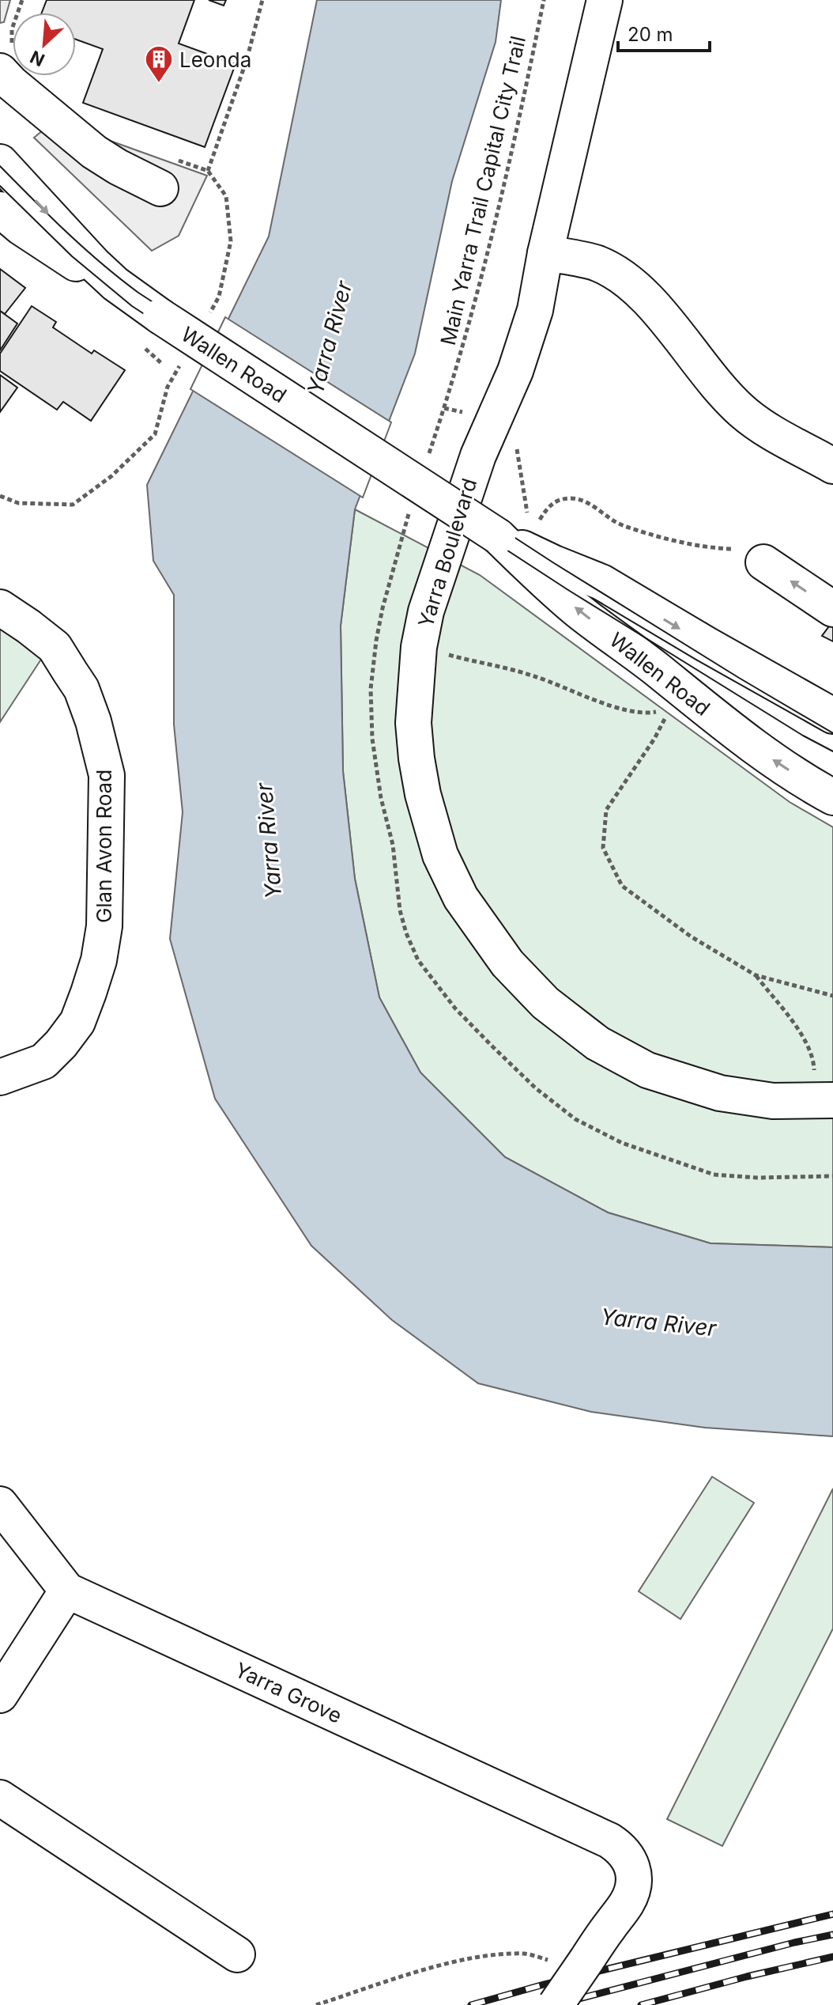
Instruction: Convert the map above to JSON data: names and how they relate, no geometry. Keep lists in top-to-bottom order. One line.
{"streets":{"street":["Wallen Road","Yarra Boulevard","Glan Avon Road","Yarra Grove"],"path":["Main Yarra Trail Capital City Trail"]},"water":["Yarra River"],"places":{"building":["Leonda"]},"scale_bar":"20 m","north":"bottom left"}
